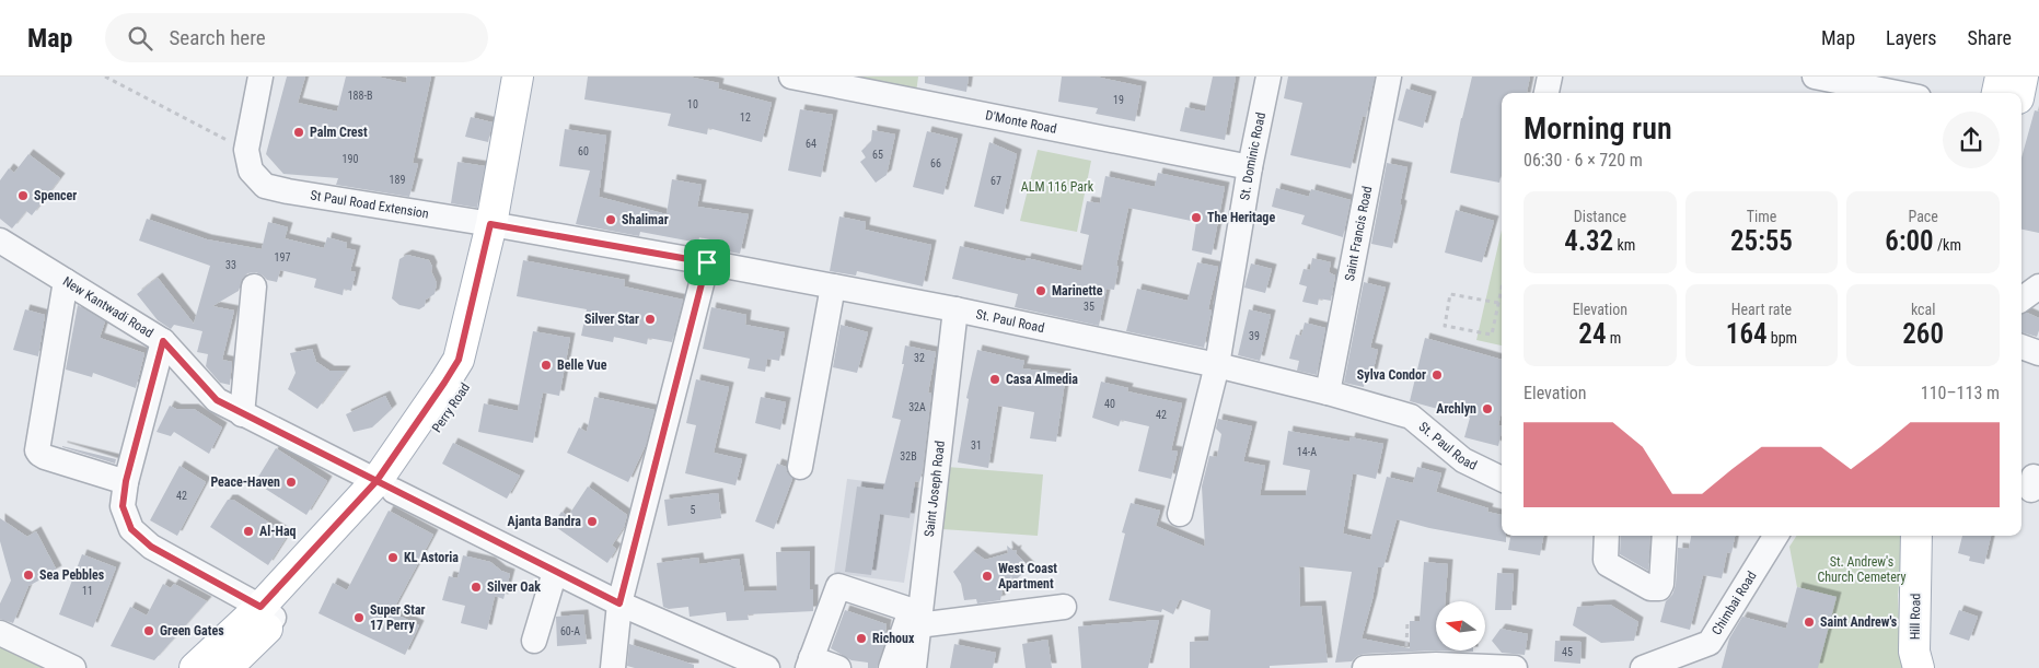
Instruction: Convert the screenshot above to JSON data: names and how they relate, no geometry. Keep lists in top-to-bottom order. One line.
{"streets":{"main road":["Perry Road","Hill Road"],"street":["D'Monte Road","St. Dominic Road","St Paul Road Extension","Saint Francis Road","New Kantwadi Road","St. Paul Road","Saint Joseph Road","Chimbai Road"]},"crossings":[["D'Monte Road","St. Dominic Road"],["St. Dominic Road","St. Paul Road"],["St Paul Road Extension","St. Paul Road"],["St Paul Road Extension","Perry Road"],["Saint Francis Road","St. Paul Road"],["New Kantwadi Road","Perry Road"],["St. Paul Road","Perry Road"],["St. Paul Road","Saint Joseph Road"]],"parks":["ALM 116 Park","St. Andrew's Church Cemetery"],"places":["Palm Crest","Spencer","The Heritage","Shalimar","Marinette","Silver Star","Belle Vue","Sylva Condor","Casa Almedia","Archlyn","Peace-Haven","Ajanta Bandra","Al-Haq","KL Astoria","Sea Pebbles","West Coast Apartment","Silver Oak","Super Star 17 Perry","Saint Andrew's","Green Gates","Richoux"],"house_numbers":["188-B","19","10","12","64","60","65","190","66","189","67","197","33","35","39","32","40","32A","42","31","14-A","32B","42","5","11","60-A","45"],"north":"left","page":{"header":"Map","search":"Search here","nav":["Map","Layers","Share"],"heading":["Morning run","06:30 · 6 × 720 m"],"stats":[["Distance","4.32 km"],["Time","25:55"],["Pace","6:00 /km"],["Elevation","24 m"],["Heart rate","164 bpm"],["kcal","260"]],"chart":["Elevation","110–113 m"]}}
